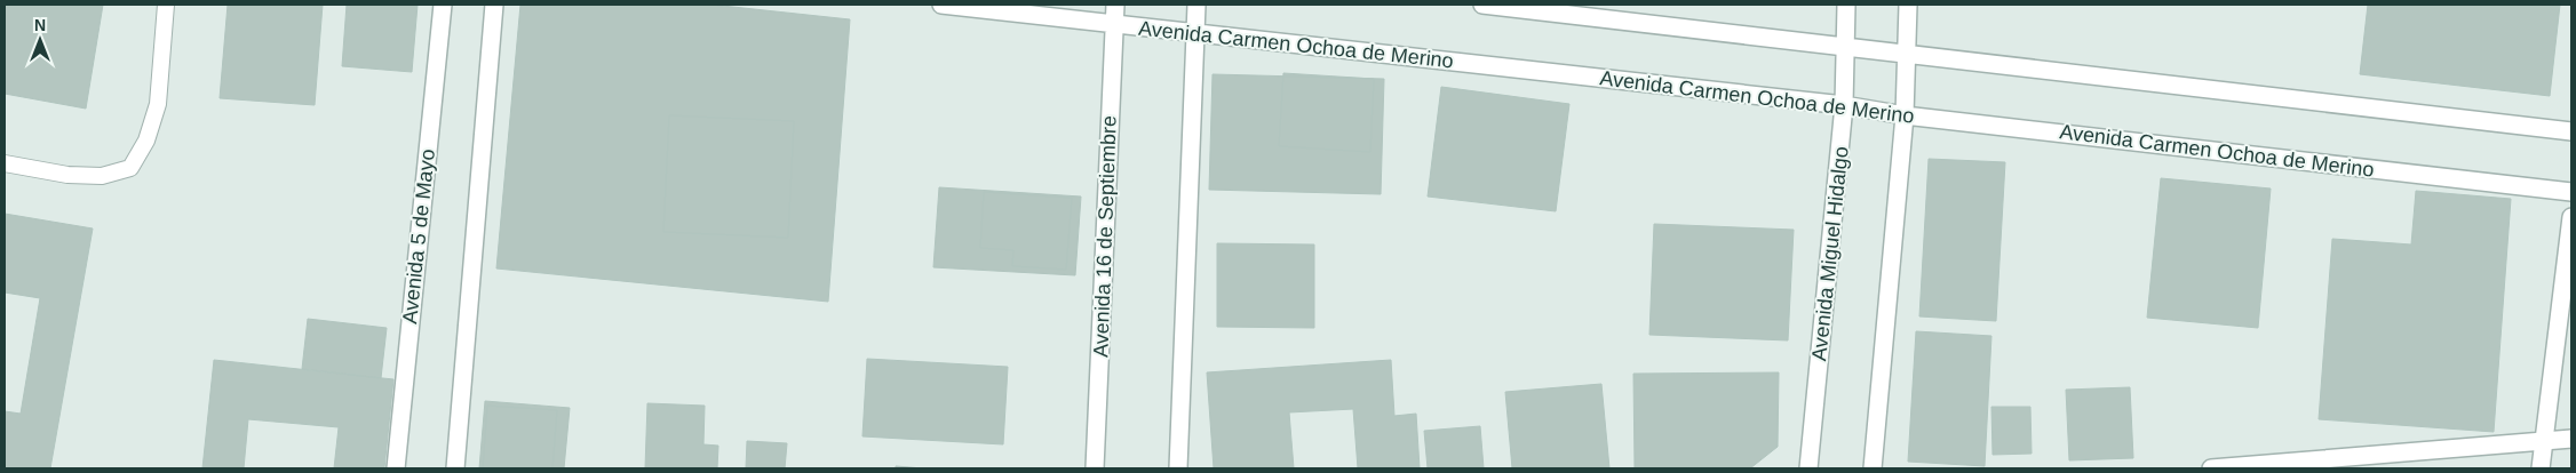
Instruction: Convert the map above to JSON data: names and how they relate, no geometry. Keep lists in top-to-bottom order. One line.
{"streets":{"street":["Avenida Carmen Ochoa de Merino","Avenida 5 de Mayo","Avenida 16 de Septiembre","Avenida Miguel Hidalgo"]},"crossings":[["Avenida Carmen Ochoa de Merino","Avenida 16 de Septiembre"],["Avenida Carmen Ochoa de Merino","Avenida Miguel Hidalgo"]],"north":"top"}
